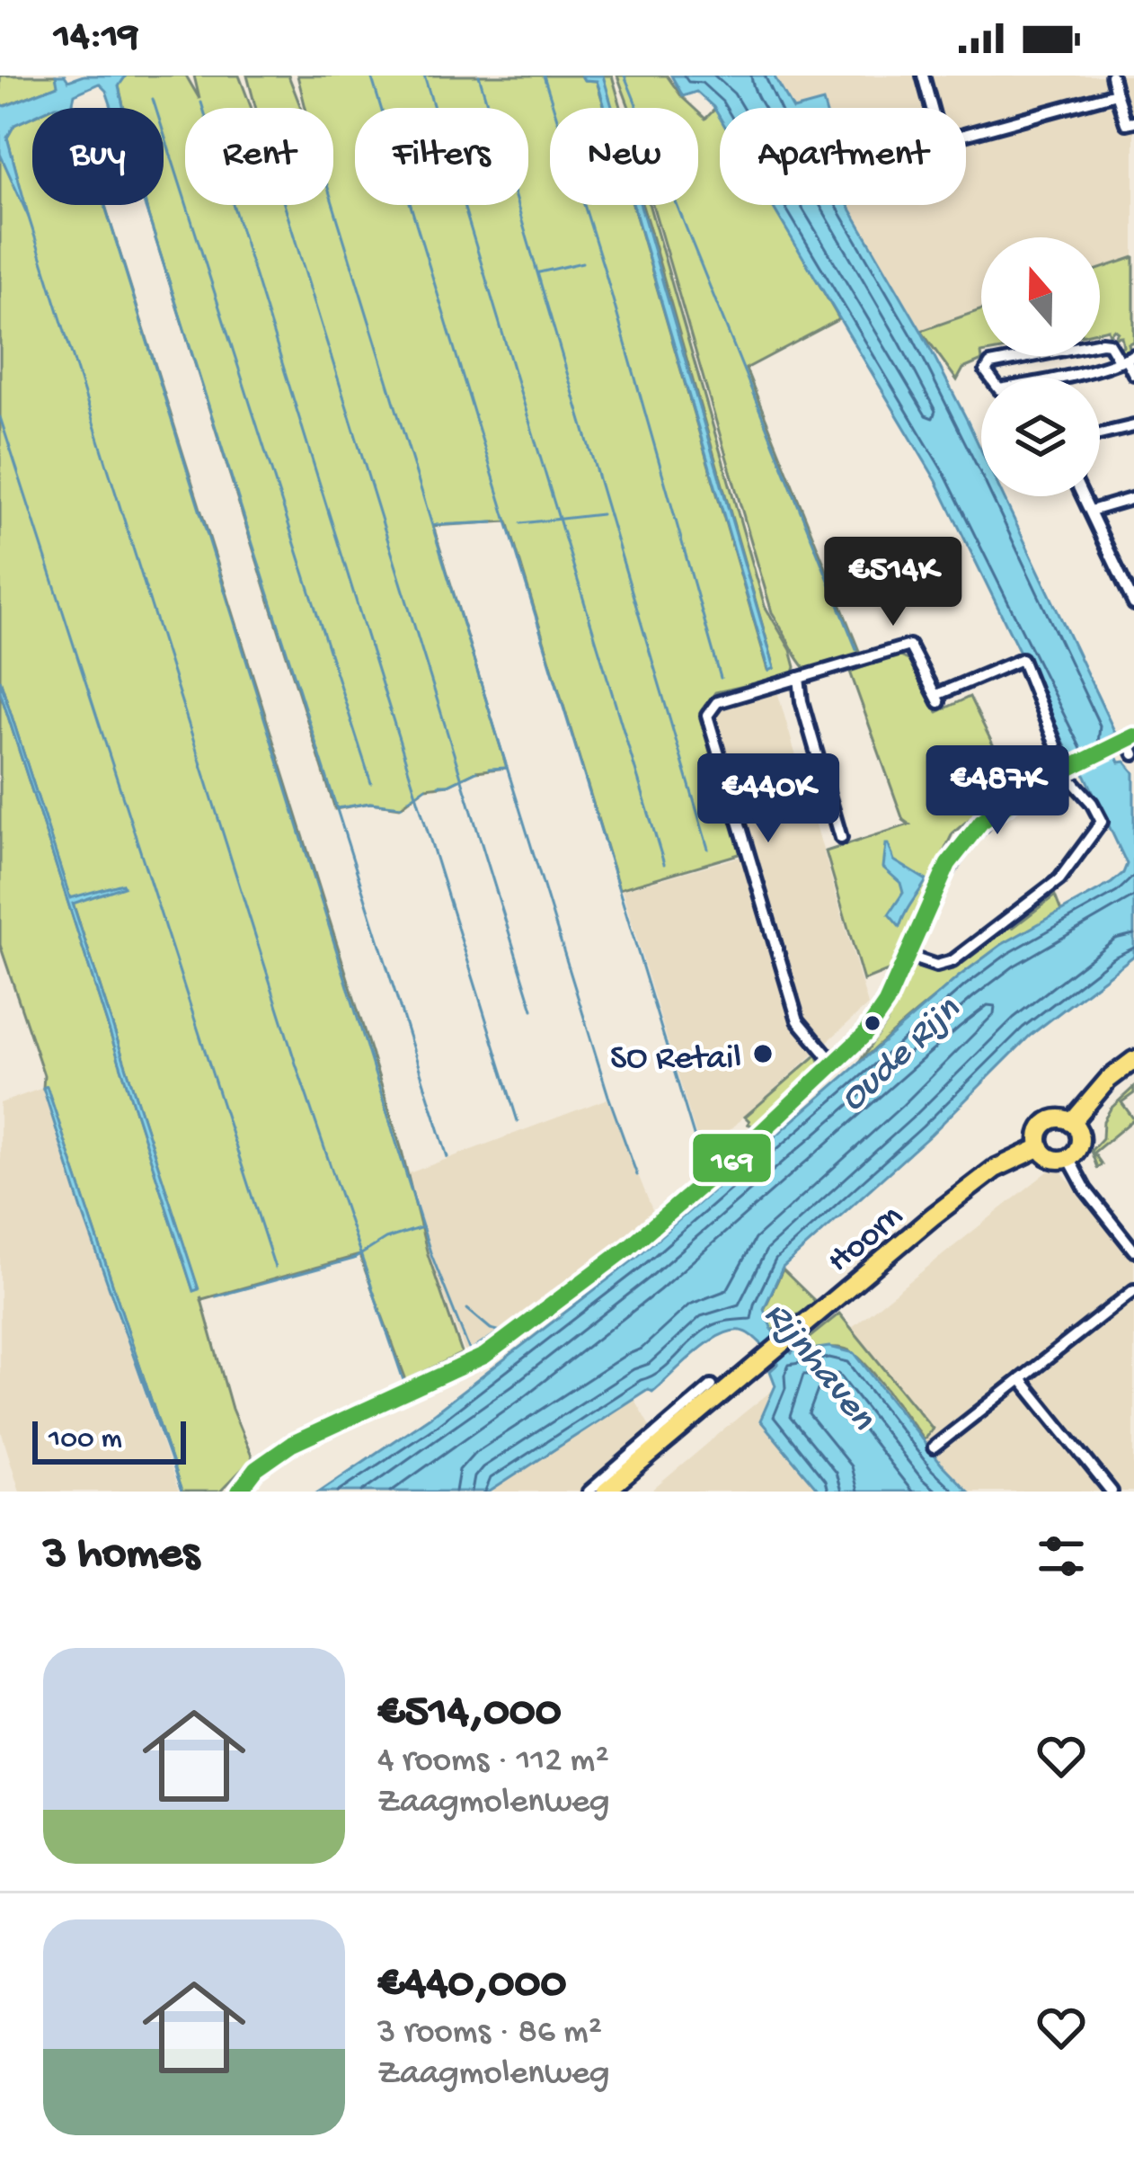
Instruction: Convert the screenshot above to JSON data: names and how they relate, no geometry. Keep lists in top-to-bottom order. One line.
{"streets":{"main road":["Hoorn"]},"water":["Oude Rijn","Rijnhaven"],"places":["SO Retail"],"lines":["transit line 169"],"scale_bar":"100 m","north":"top","page":{"status":"14:19","chip":["Buy","Rent","Filters","New","Apartment"],"price":["€514K","€487K","€440K"],"scale":"100 m","heading":"3 homes","list":[{"name":"€514,000","note":"4 rooms · 112 m² · Zaagmolenweg"},{"name":"€440,000","note":"3 rooms · 86 m² · Zaagmolenweg"}]}}
